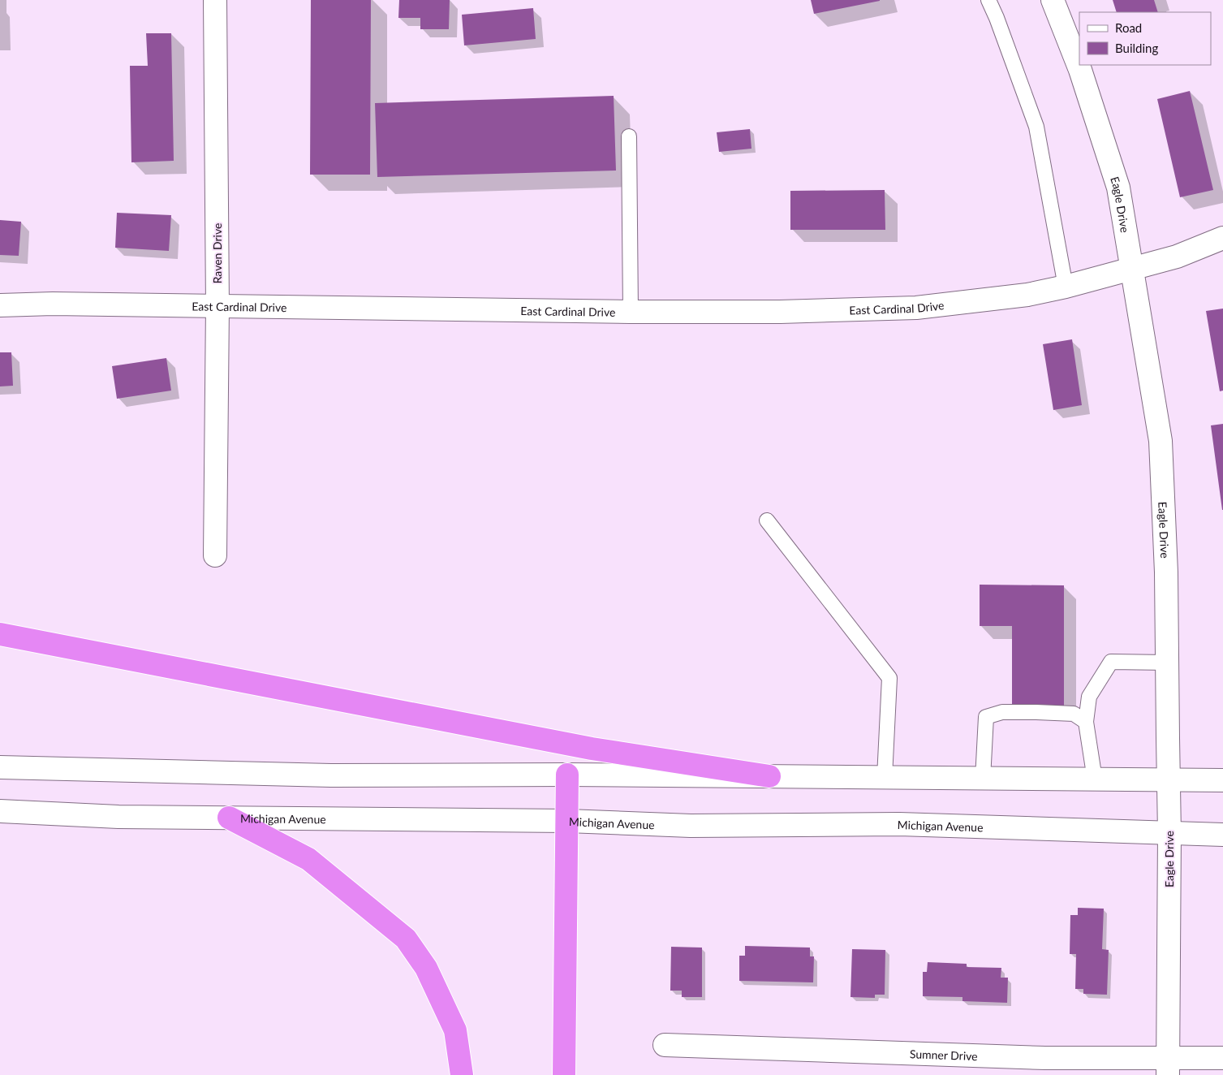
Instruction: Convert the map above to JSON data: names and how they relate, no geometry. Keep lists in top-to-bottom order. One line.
{"streets":{"street":["Eagle Drive","Raven Drive","East Cardinal Drive","Michigan Avenue","Sumner Drive"]},"crossings":[["Eagle Drive","East Cardinal Drive"],["Eagle Drive","Michigan Avenue"],["Eagle Drive","Sumner Drive"],["Raven Drive","East Cardinal Drive"]],"legend":["Road","Building"]}
